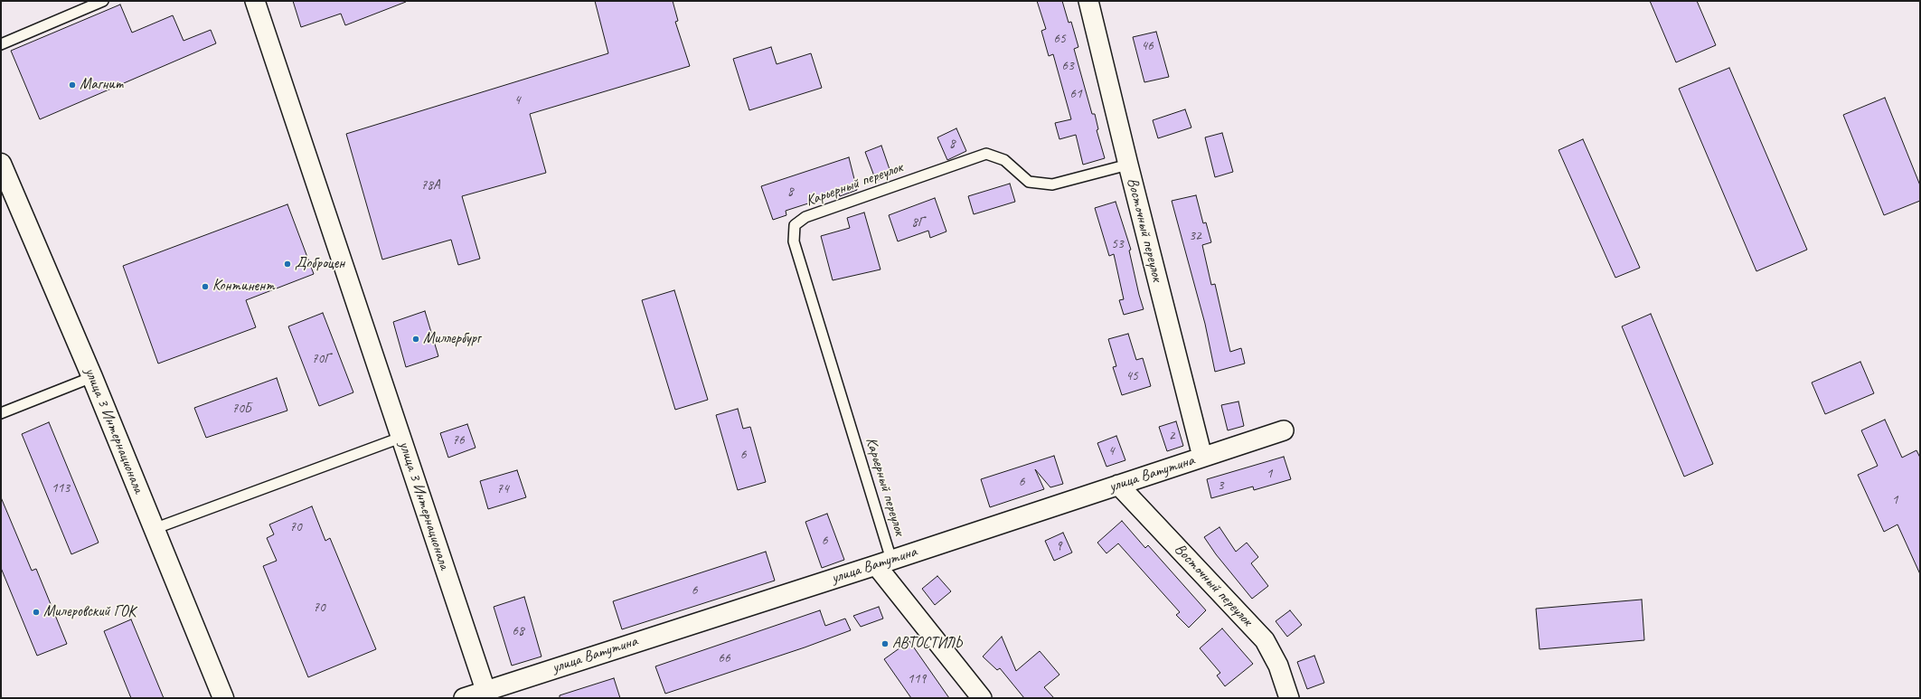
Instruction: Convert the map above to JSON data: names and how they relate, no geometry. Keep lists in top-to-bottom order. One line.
{"streets":{"main road":["улица 3 Интернационала"],"street":["Восточный переулок","улица Ватутина"],"lane":["Карьерный переулок"]},"crossings":[["Карьерный переулок","Восточный переулок"],["Карьерный переулок","улица Ватутина"],["Восточный переулок","улица Ватутина"],["улица 3 Интернационала","улица Ватутина"]],"places":["Магнит","Доброцен","Континент","Миллербург","Милеровский ГОК","АВТОСТИЛЬ"],"house_numbers":["65","46","63","61","4","8","78А","8","8Г","32","53","70Г","45","70Б","2","76","4","6","1","6","3","113","74","1","70","6","9","6","70","68","66","119"]}
